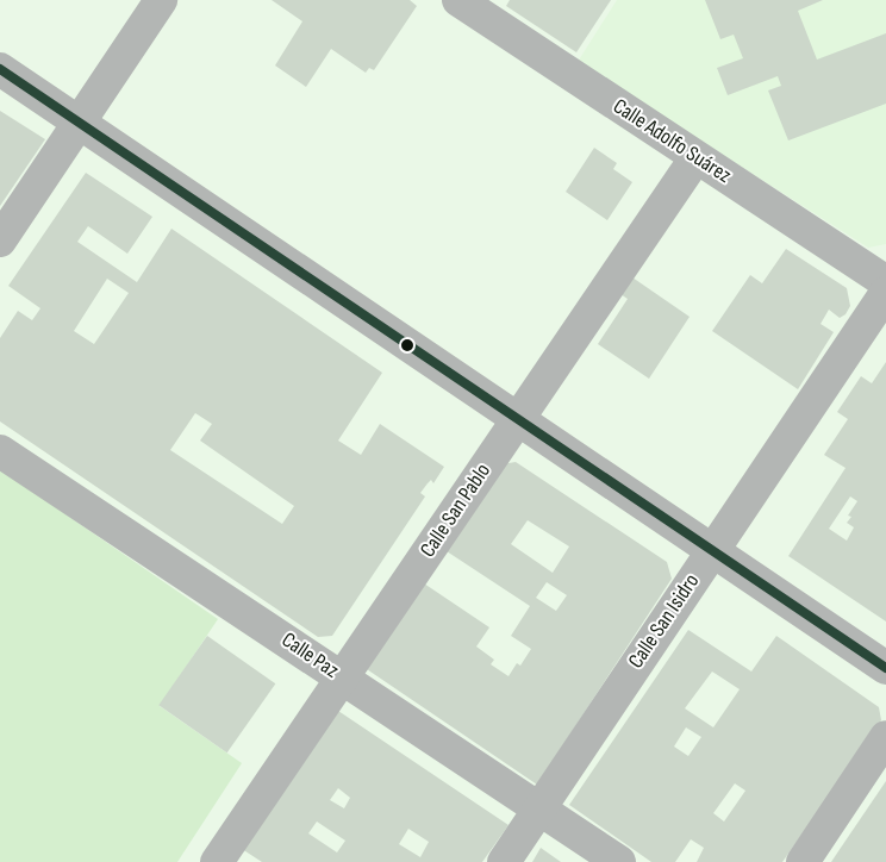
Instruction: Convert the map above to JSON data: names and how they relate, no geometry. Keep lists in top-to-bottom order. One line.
{"streets":{"street":["Calle Adolfo Suárez","Calle San Pablo","Calle San Isidro","Calle Paz"]},"crossings":[["Calle Adolfo Suárez","Calle San Pablo"],["Calle San Pablo","Calle Paz"],["Calle San Isidro","Calle Paz"]]}
